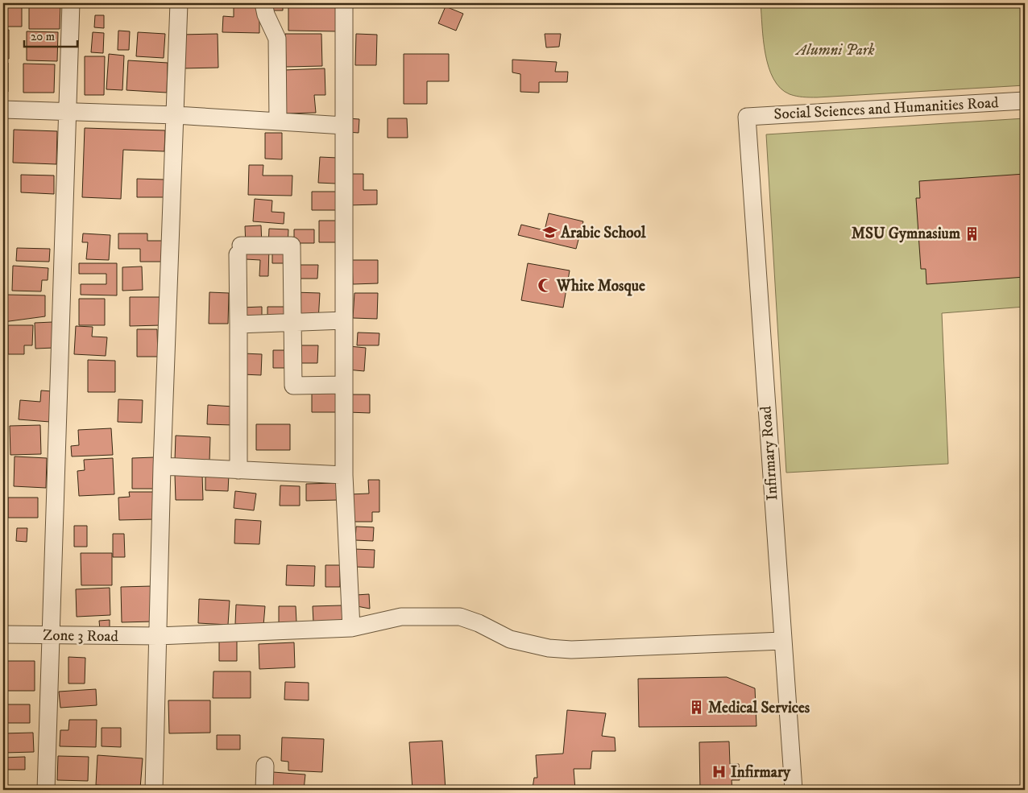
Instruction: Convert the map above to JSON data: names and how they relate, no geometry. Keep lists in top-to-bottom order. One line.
{"streets":{"street":["Social Sciences and Humanities Road","Infirmary Road","Zone 3 Road"]},"crossings":[["Social Sciences and Humanities Road","Infirmary Road"],["Infirmary Road","Zone 3 Road"]],"parks":["Alumni Park"],"places":{"school or university":["Arabic School"],"building":["MSU Gymnasium","Medical Services"],"mosque":["White Mosque"],"hospital":["Infirmary"]},"scale_bar":"20 m"}
